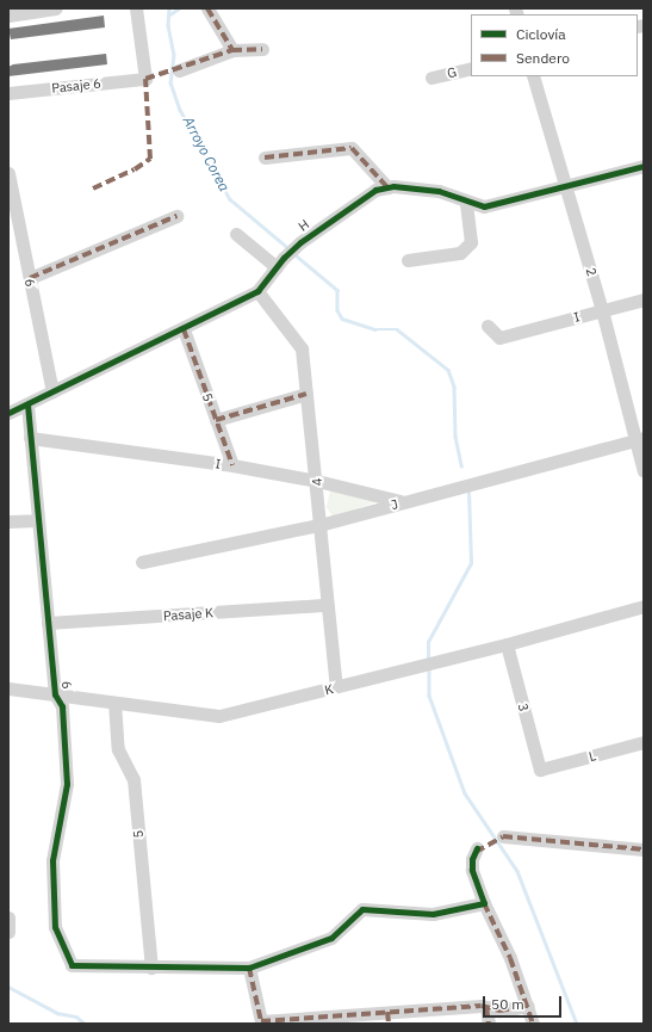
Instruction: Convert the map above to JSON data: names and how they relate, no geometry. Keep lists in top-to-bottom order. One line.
{"streets":{"street":["G","Pasaje 6","H","2","6","I","5","4","J","Pasaje K","K","3","L"]},"crossings":[["H","2"],["H","6"],["H","5"],["H","4"],["2","I"],["2","J"],["6","I"],["6","5"],["6","Pasaje K"],["6","K"],["I","5"],["I","4"],["I","J"],["5","K"],["4","J"],["4","Pasaje K"],["4","K"],["K","3"],["3","L"]],"water":["Arroyo Corea"],"legend":["Ciclovía","Sendero"],"scale_bar":"50 m"}
